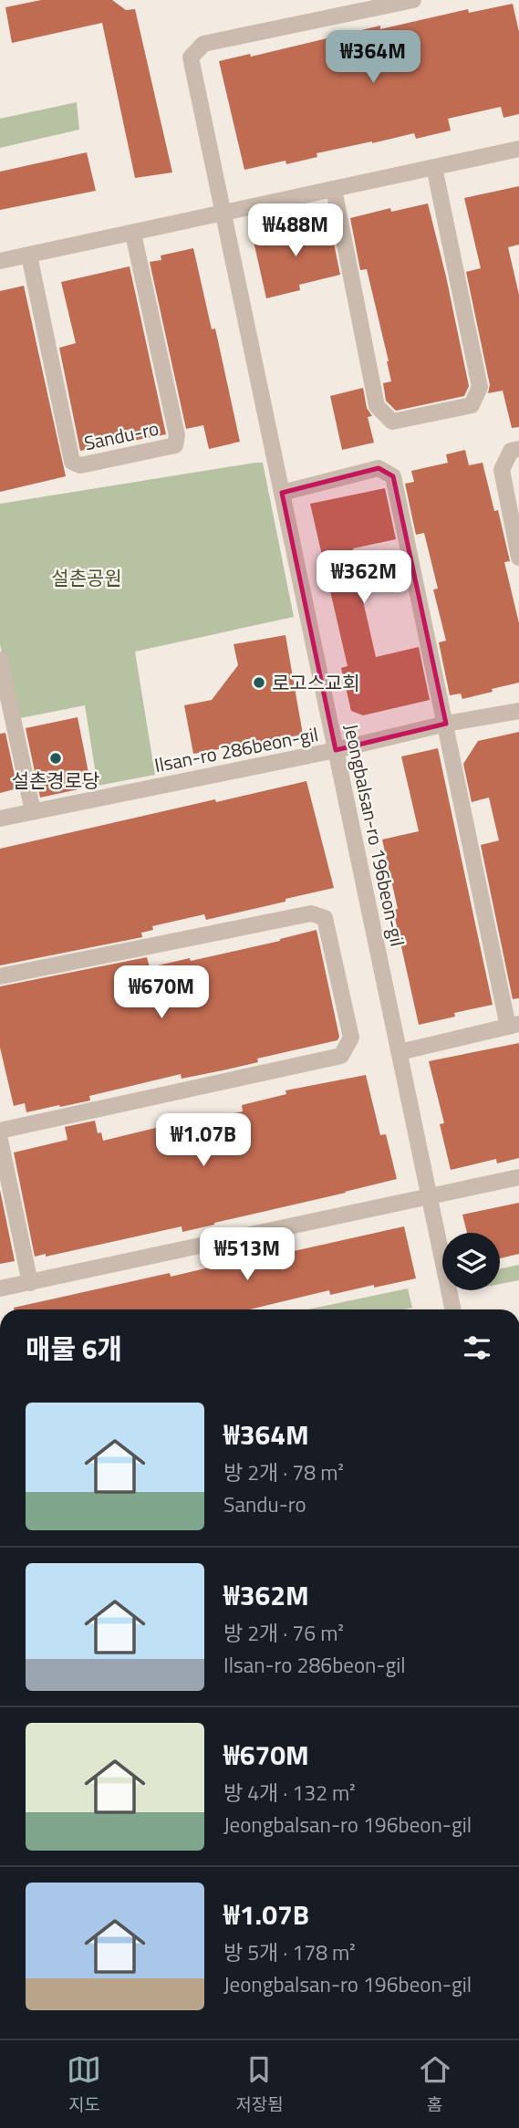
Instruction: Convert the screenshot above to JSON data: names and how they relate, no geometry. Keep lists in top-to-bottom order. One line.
{"streets":{"street":["Sandu-ro","Ilsan-ro 286beon-gil","Jeongbalsan-ro 196beon-gil"]},"crossings":[["Ilsan-ro 286beon-gil","Jeongbalsan-ro 196beon-gil"]],"parks":["설촌공원"],"places":["로고스교회","설촌경로당"],"page":{"price":["₩364M","₩488M","₩362M","₩670M","₩1.07B","₩513M"],"heading":"매물 6개","list":[{"name":"₩364M","note":"방 2개 · 78 m² · Sandu-ro"},{"name":"₩362M","note":"방 2개 · 76 m² · Ilsan-ro 286beon-gil"},{"name":"₩670M","note":"방 4개 · 132 m² · Jeongbalsan-ro 196beon-gil"},{"name":"₩1.07B","note":"방 5개 · 178 m² · Jeongbalsan-ro 196beon-gil"}],"tabs":["지도","저장됨","홈"]}}
